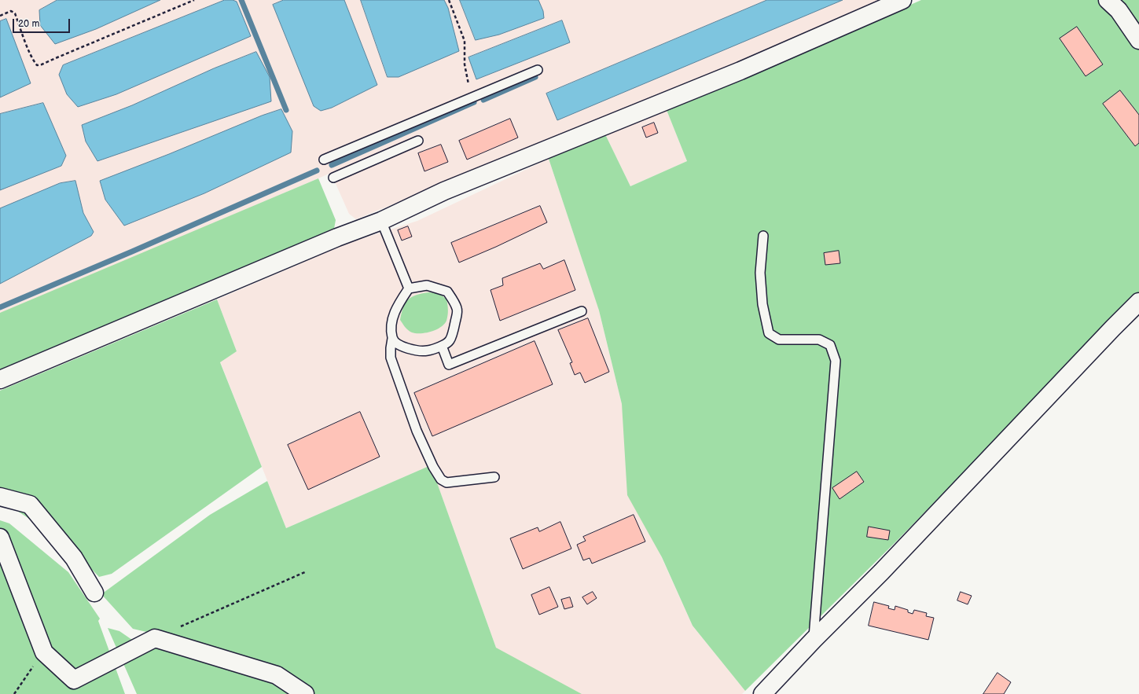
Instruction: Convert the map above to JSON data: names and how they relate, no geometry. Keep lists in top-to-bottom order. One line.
{"scale_bar":"20 m"}
